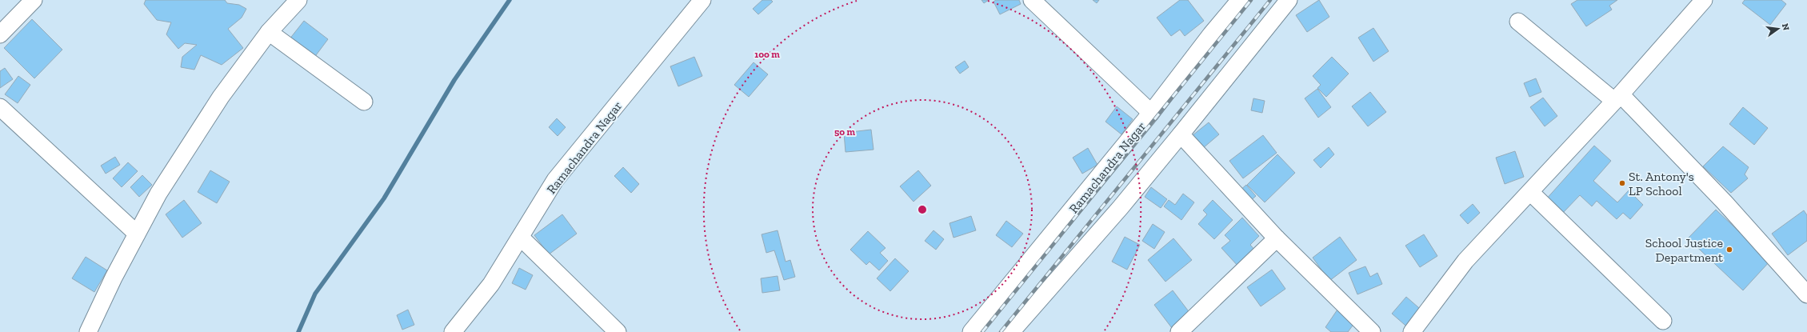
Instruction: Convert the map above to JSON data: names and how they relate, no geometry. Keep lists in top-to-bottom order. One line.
{"streets":{"street":["Ramachandra Nagar"]},"places":["St. Antony's LP School","School Justice Department"],"north":"right","rings":["100 m","50 m"]}
